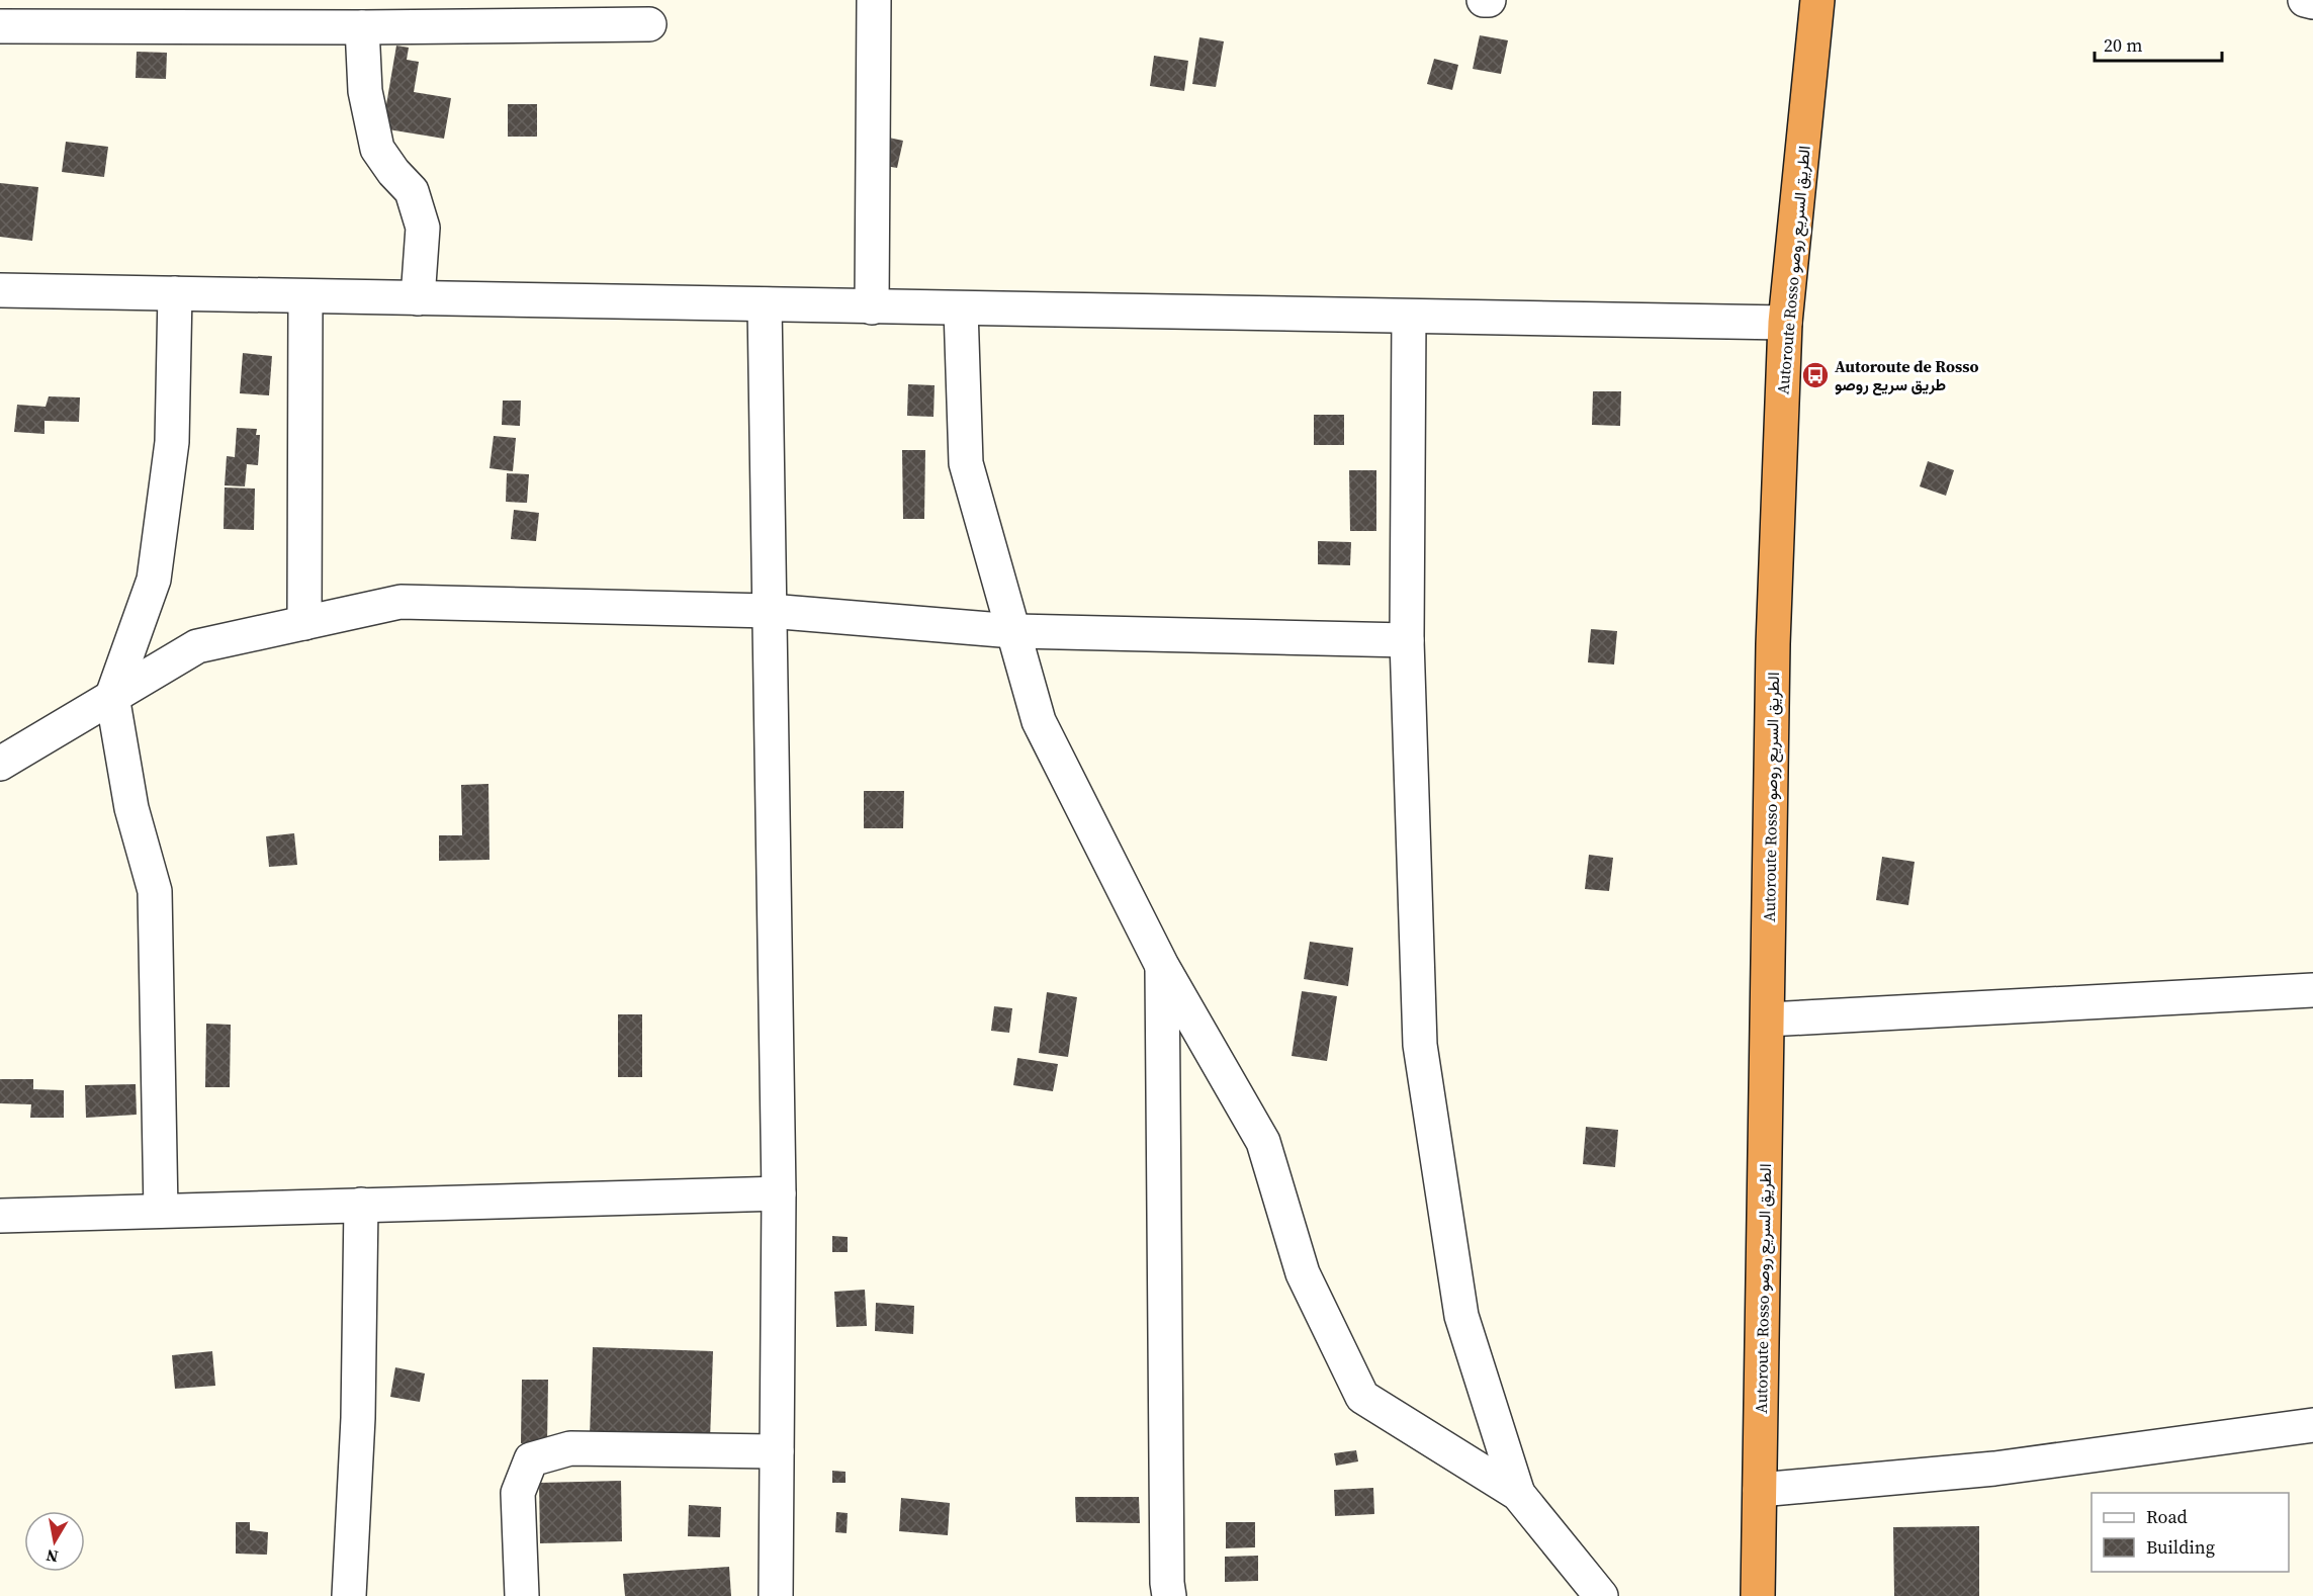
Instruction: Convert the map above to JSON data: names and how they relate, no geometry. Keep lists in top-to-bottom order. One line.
{"streets":{"highway":["Autoroute Rosso الطريق السريع روصو"]},"places":{"bus stop":["Autoroute de Rosso طريق سريع روصو"]},"legend":["Road","Building"],"scale_bar":"20 m","north":"bottom"}
